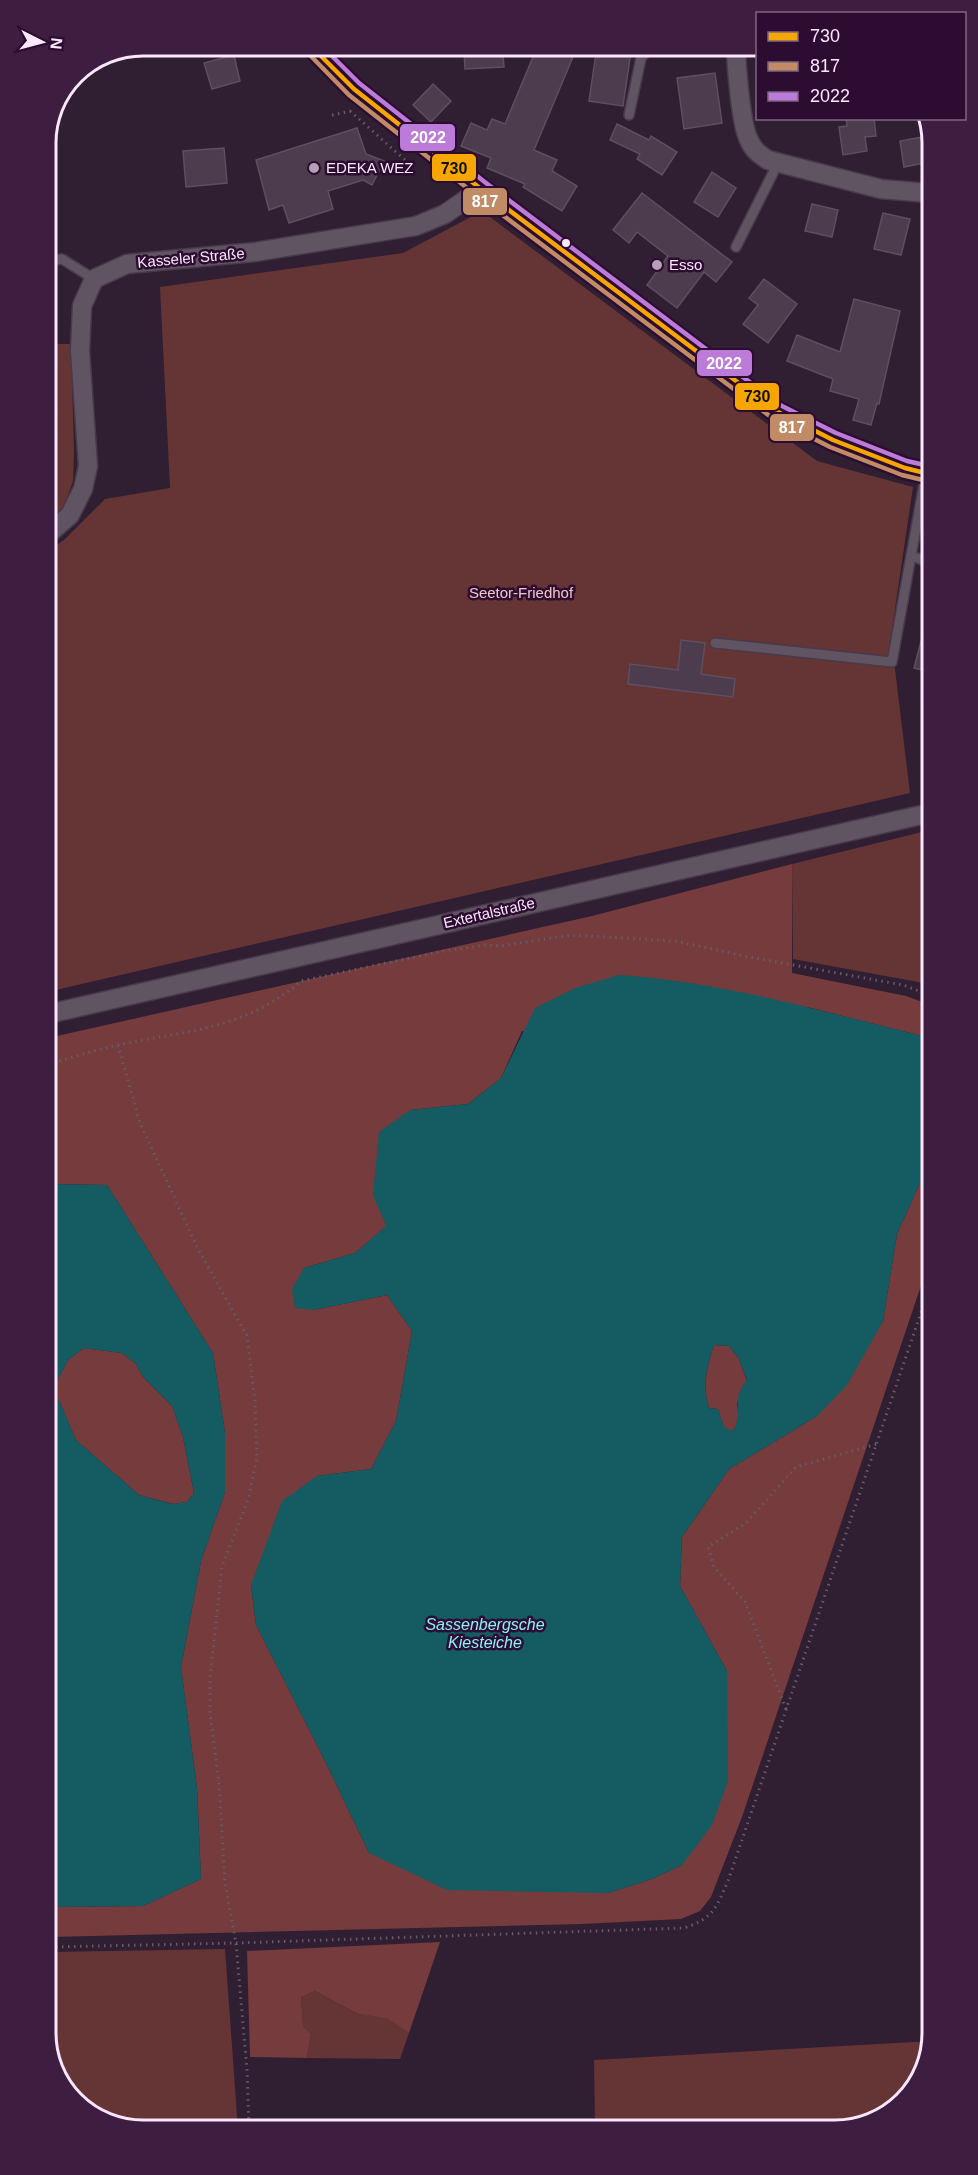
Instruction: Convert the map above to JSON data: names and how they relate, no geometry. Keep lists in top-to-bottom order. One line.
{"streets":{"street":["Kasseler Straße","Extertalstraße"]},"water":["Sassenbergsche Kiesteiche"],"parks":["Seetor-Friedhof"],"places":["EDEKA WEZ","Esso"],"lines":["transit line 730","transit line 817","transit line 2022"],"legend":["730","817","2022"],"north":"right"}
